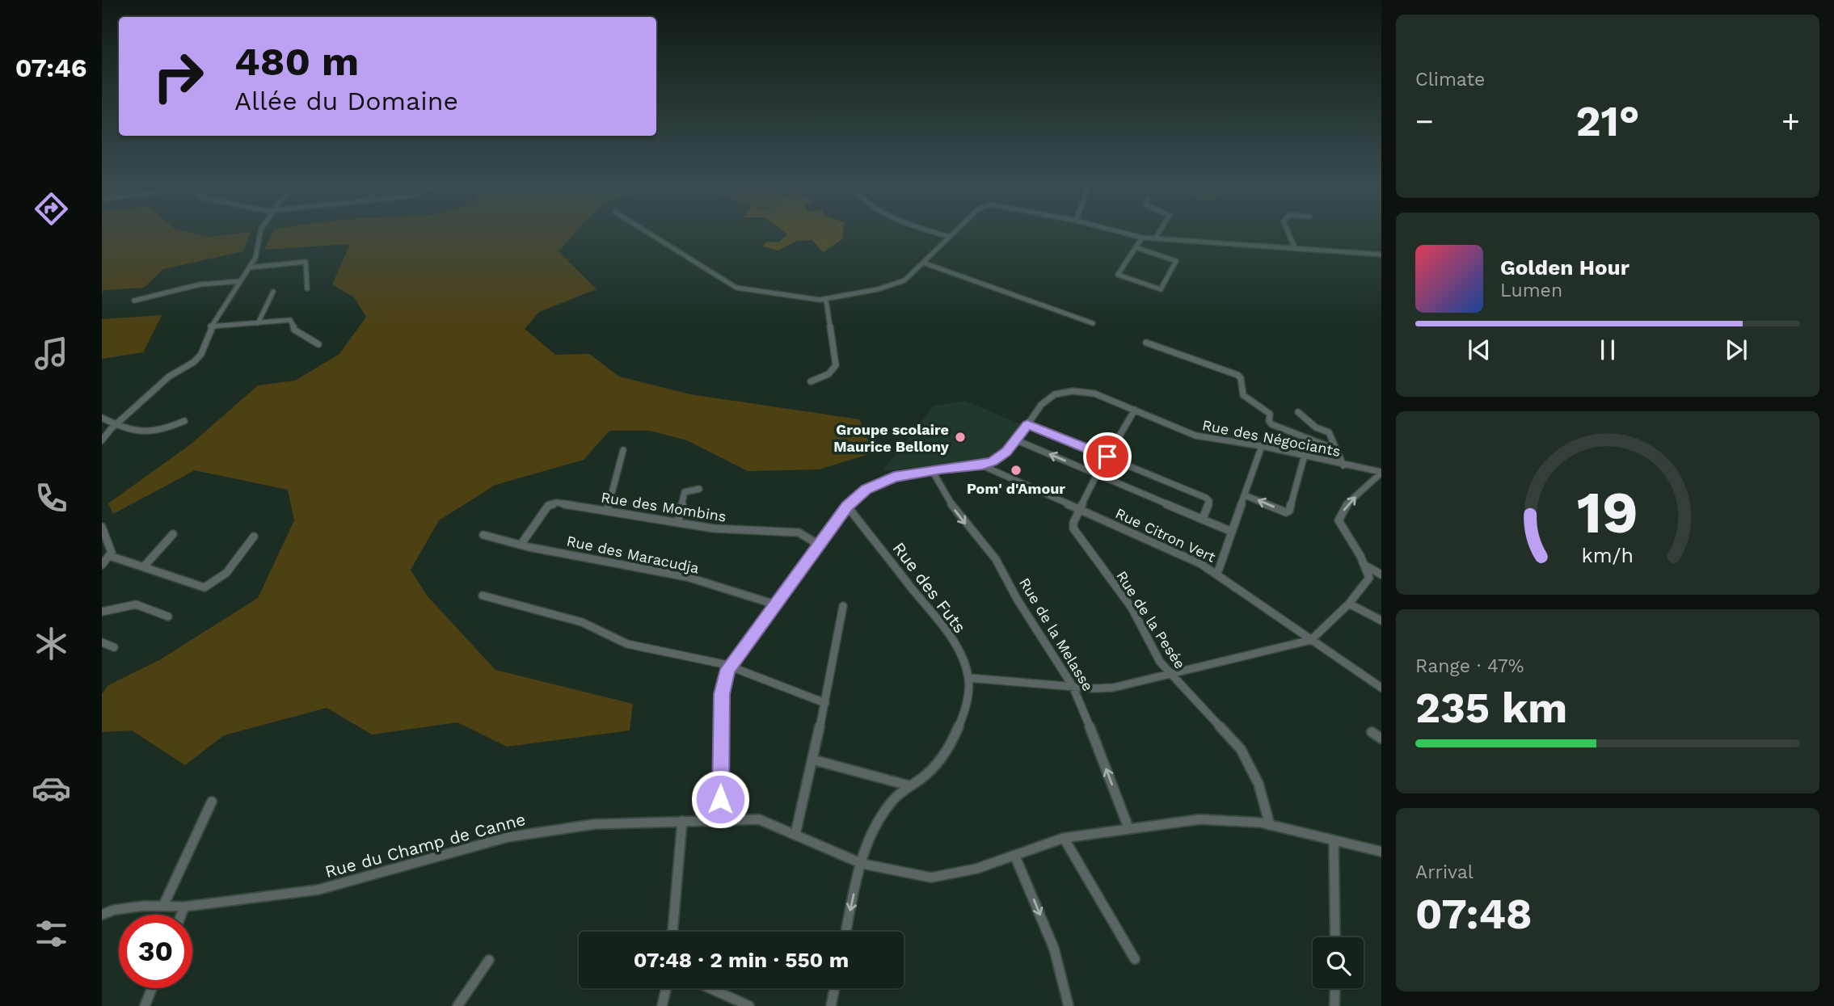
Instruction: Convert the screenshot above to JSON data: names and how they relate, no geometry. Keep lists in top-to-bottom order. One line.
{"streets":{"street":["Rue des Négociants","Rue des Mombins","Rue Citron Vert","Rue des Maracudja","Rue des Futs","Rue de la Pesée","Rue de la Melasse","Rue du Champ de Canne"]},"crossings":[["Rue des Négociants","Rue des Mombins"],["Rue des Négociants","Rue Citron Vert"],["Rue des Négociants","Rue des Maracudja"],["Rue des Négociants","Rue des Futs"],["Rue des Négociants","Rue de la Melasse"],["Rue des Négociants","Rue du Champ de Canne"],["Rue des Mombins","Rue des Maracudja"],["Rue Citron Vert","Rue de la Pesée"],["Rue de la Pesée","Rue du Champ de Canne"],["Rue de la Melasse","Rue du Champ de Canne"]],"places":["Groupe scolaire Maurice Bellony","Pom' d'Amour"],"page":{"tabs":"07:46","tile":["Climate",["Range · 47%","235 km"],["Arrival","07:48"]],"turn":["480 m","Allée du Domaine"],"heat":["−","21°","+"],"song":["Golden Hour","Lumen"],"limit":"30","trip":"07:48 · 2 min · 550 m","gauge":["19","km/h"]}}
